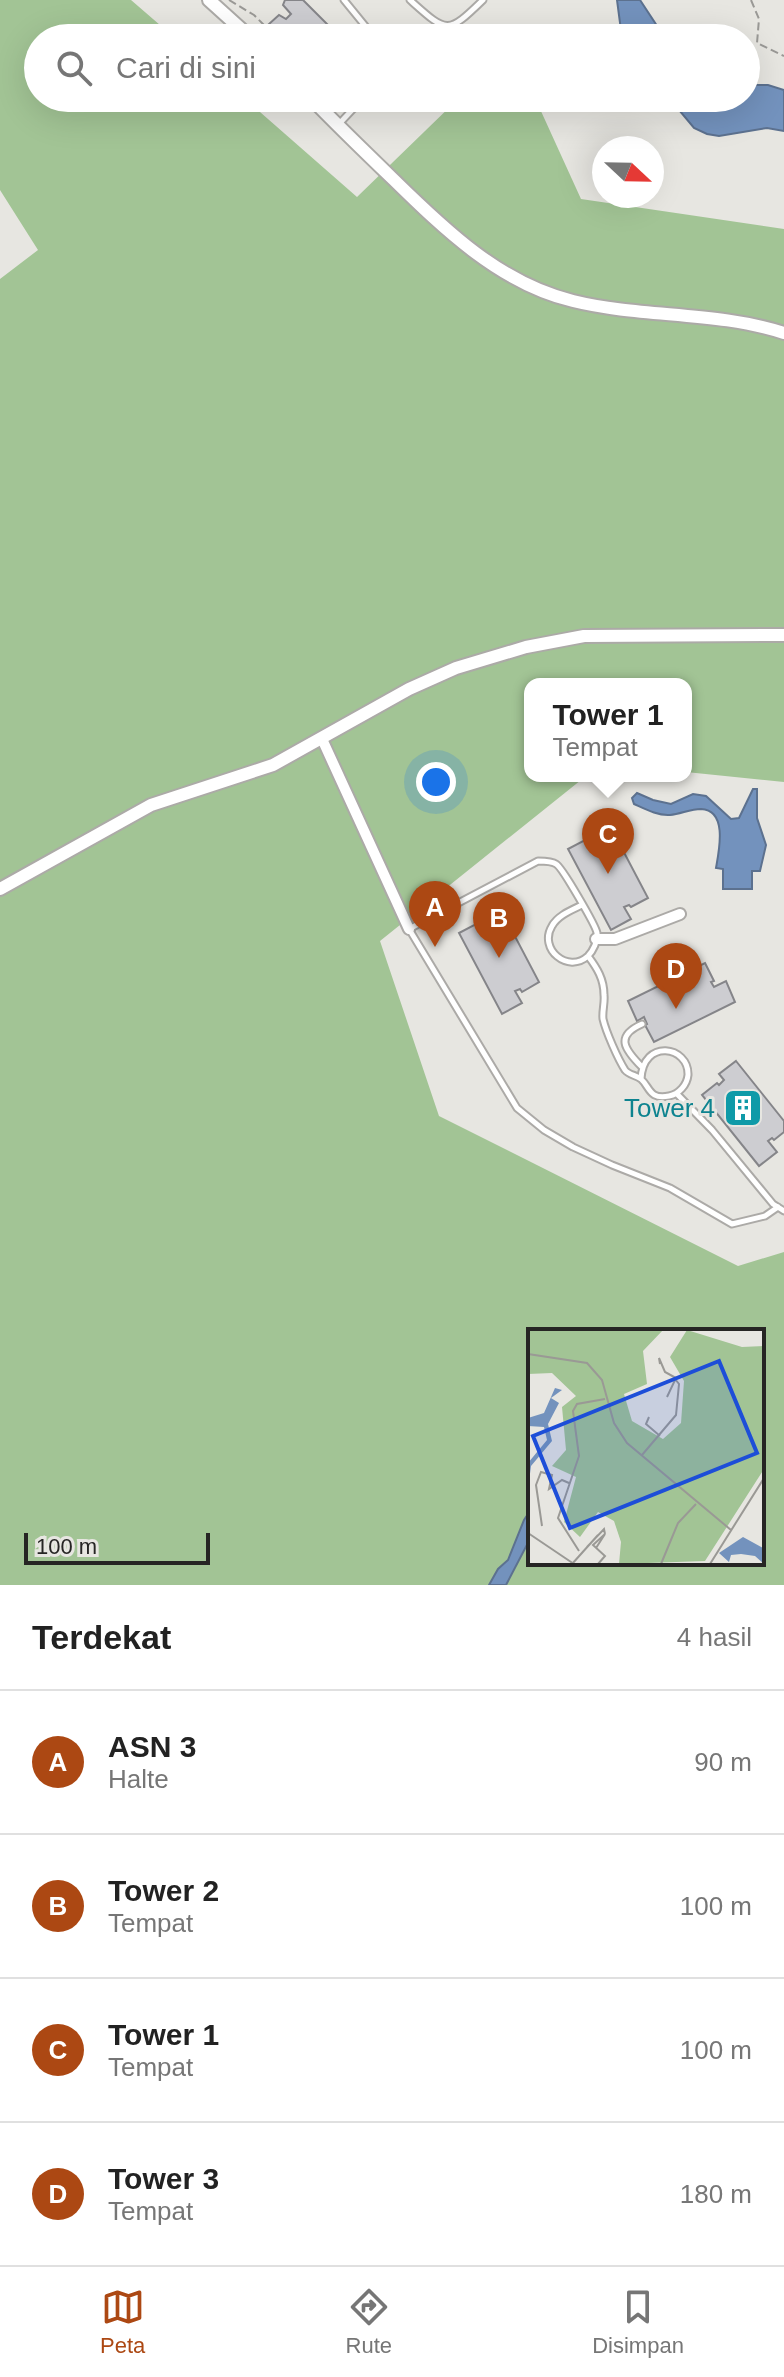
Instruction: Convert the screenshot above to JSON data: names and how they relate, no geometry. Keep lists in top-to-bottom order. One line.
{"places":{"building":["Tower 4"]},"scale_bar":"100 m","north":"right","page":{"search":"Cari di sini","popup":["Tower 1","Tempat"],"pins":["C","A","B","D"],"scale":"100 m","heading":["Terdekat","4 hasil"],"list":[{"mark":"A","name":"ASN 3","note":"Halte","value":"90 m"},{"mark":"B","name":"Tower 2","note":"Tempat","value":"100 m"},{"mark":"C","name":"Tower 1","note":"Tempat","value":"100 m"},{"mark":"D","name":"Tower 3","note":"Tempat","value":"180 m"}],"nav":["Peta","Rute","Disimpan"]}}
